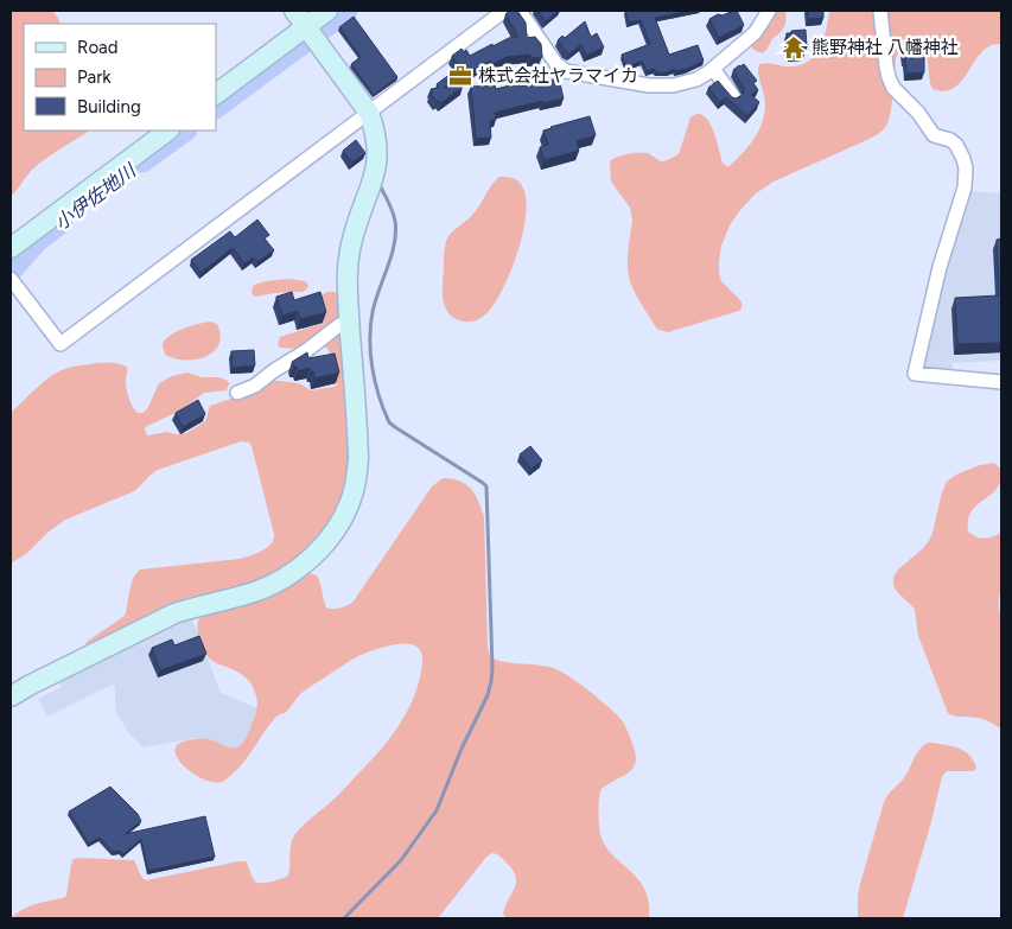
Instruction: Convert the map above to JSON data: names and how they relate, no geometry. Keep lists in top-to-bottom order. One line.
{"water":["小伊佐地川"],"places":{"temple":["熊野神社 八幡神社"],"office":["株式会社ヤラマイカ"]},"legend":["Road","Park","Building"]}
